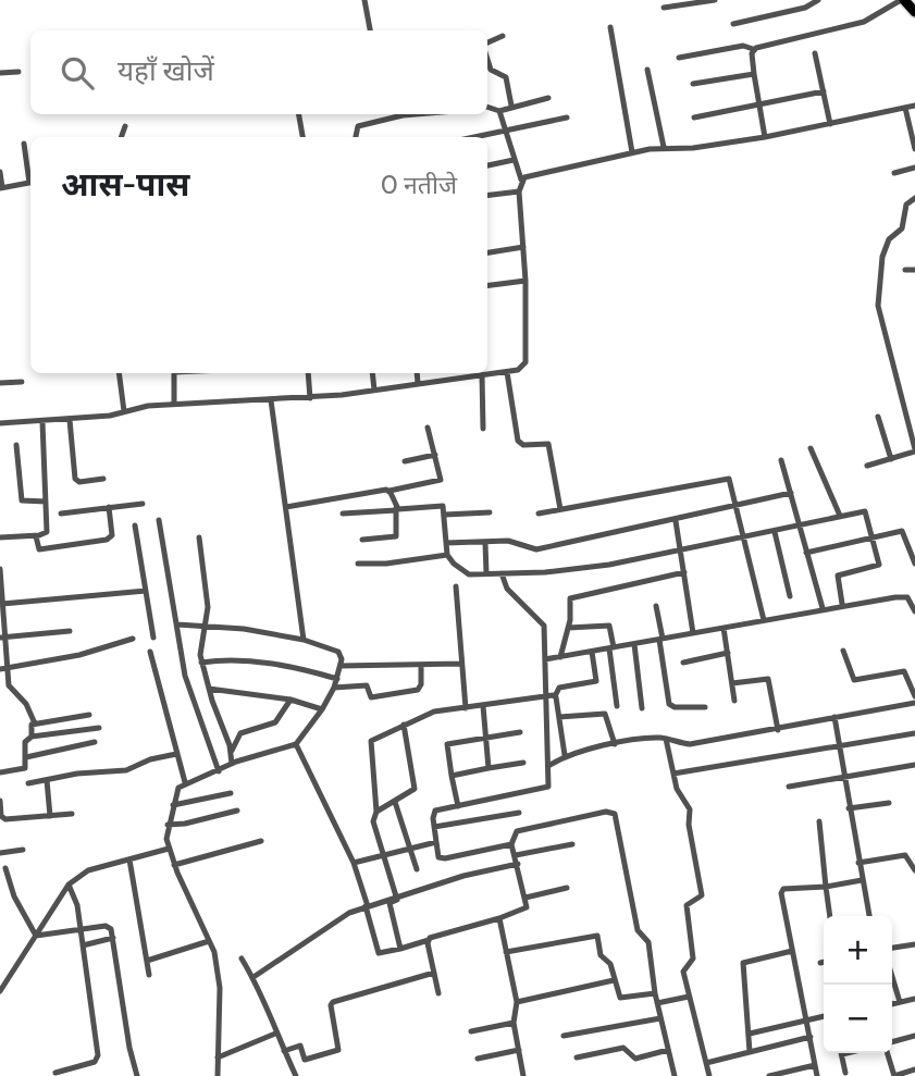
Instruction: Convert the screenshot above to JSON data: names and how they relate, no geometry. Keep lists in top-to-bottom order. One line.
{"page":{"search":"यहाँ खोजें","heading":["आस-पास","0 नतीजे"],"map_buttons":["+","−"]}}
